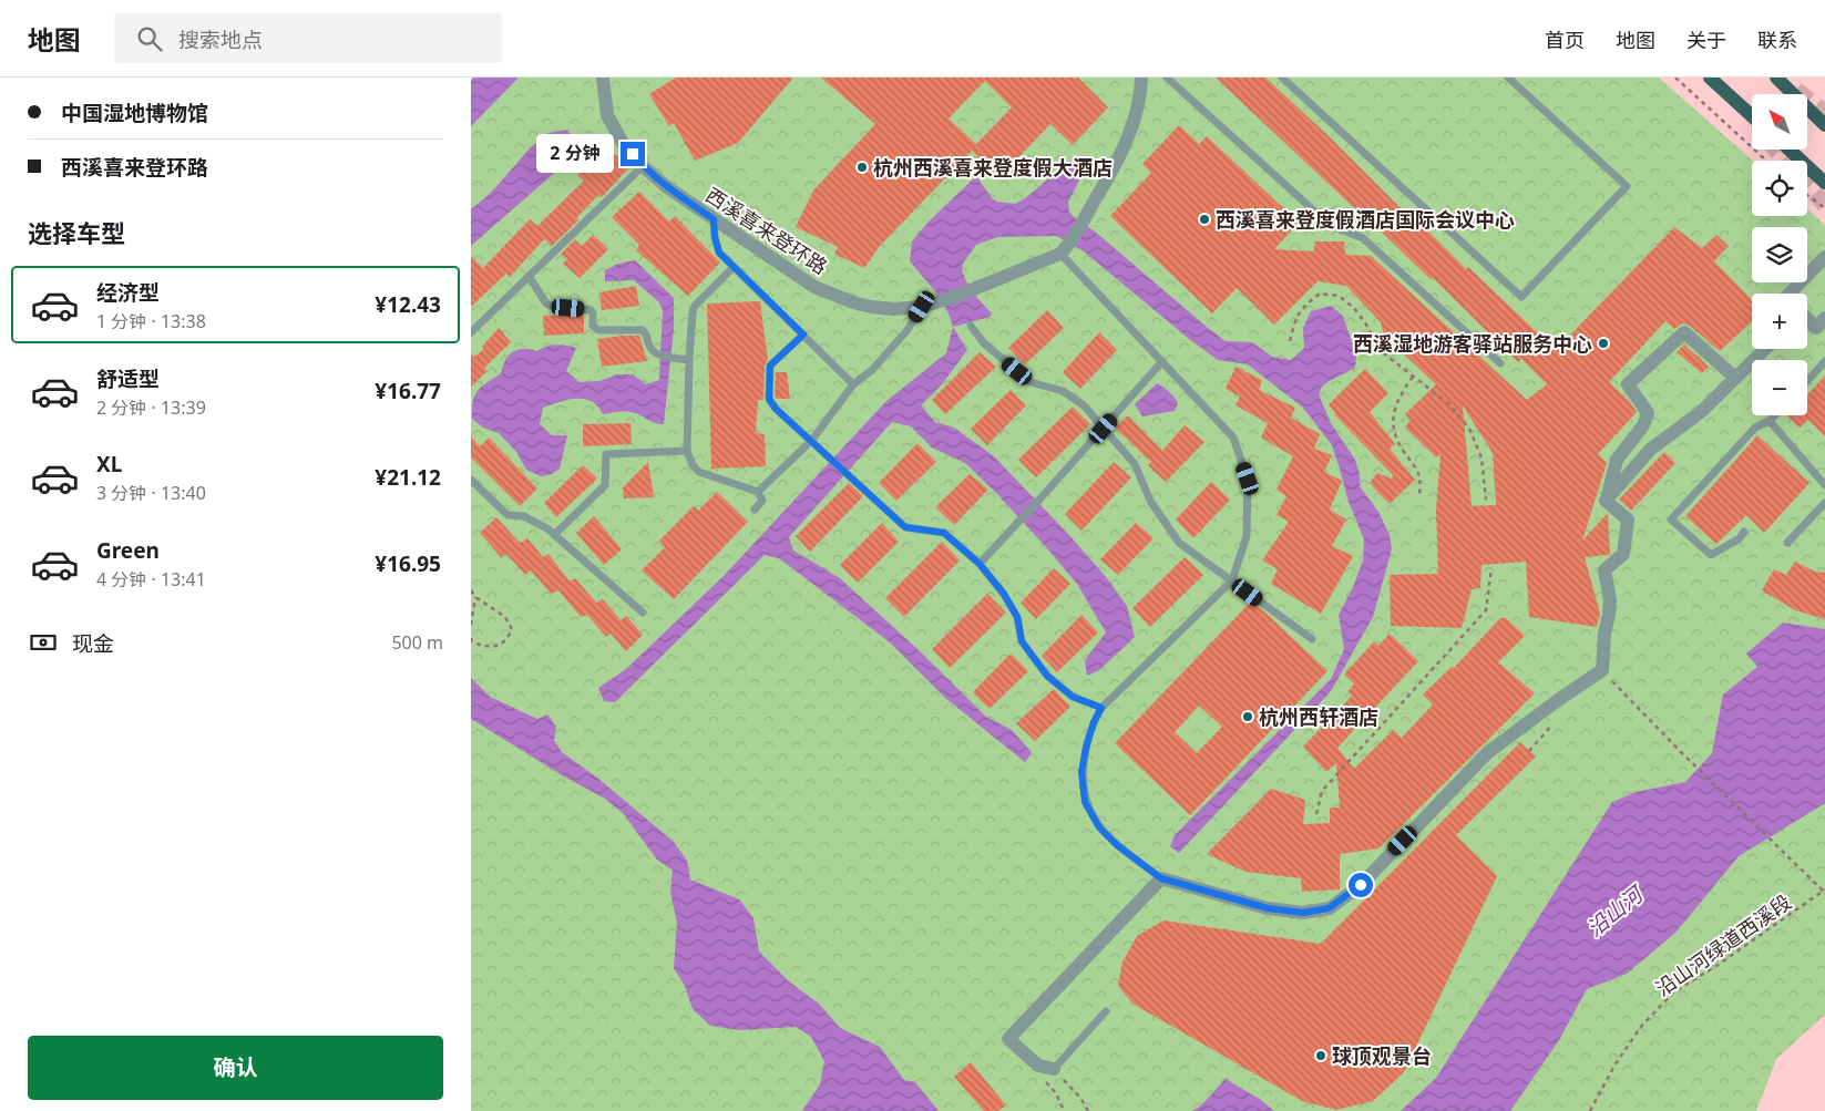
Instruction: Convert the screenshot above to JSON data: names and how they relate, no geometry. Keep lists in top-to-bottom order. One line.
{"streets":{"street":["西溪喜来登环路"],"path":["沿山河绿道西溪段"]},"water":["沿山河"],"places":["杭州西溪喜来登度假大酒店","西溪喜来登度假酒店国际会议中心","西溪湿地游客驿站服务中心","杭州西轩酒店","球顶观景台"],"north":"top left","page":{"header":"地图","search":"搜索地点","nav":["首页","地图","关于","联系"],"banner":["中国湿地博物馆","西溪喜来登环路"],"map_buttons":["+","−"],"bubble":"2 分钟","heading":"选择车型","list":[{"name":"经济型","note":"1 分钟 · 13:38","value":"¥12.43"},{"name":"舒适型","note":"2 分钟 · 13:39","value":"¥16.77"},{"name":"XL","note":"3 分钟 · 13:40","value":"¥21.12"},{"name":"Green","note":"4 分钟 · 13:41","value":"¥16.95"}],"pay":["现金","500 m"],"buttons":"确认"}}
